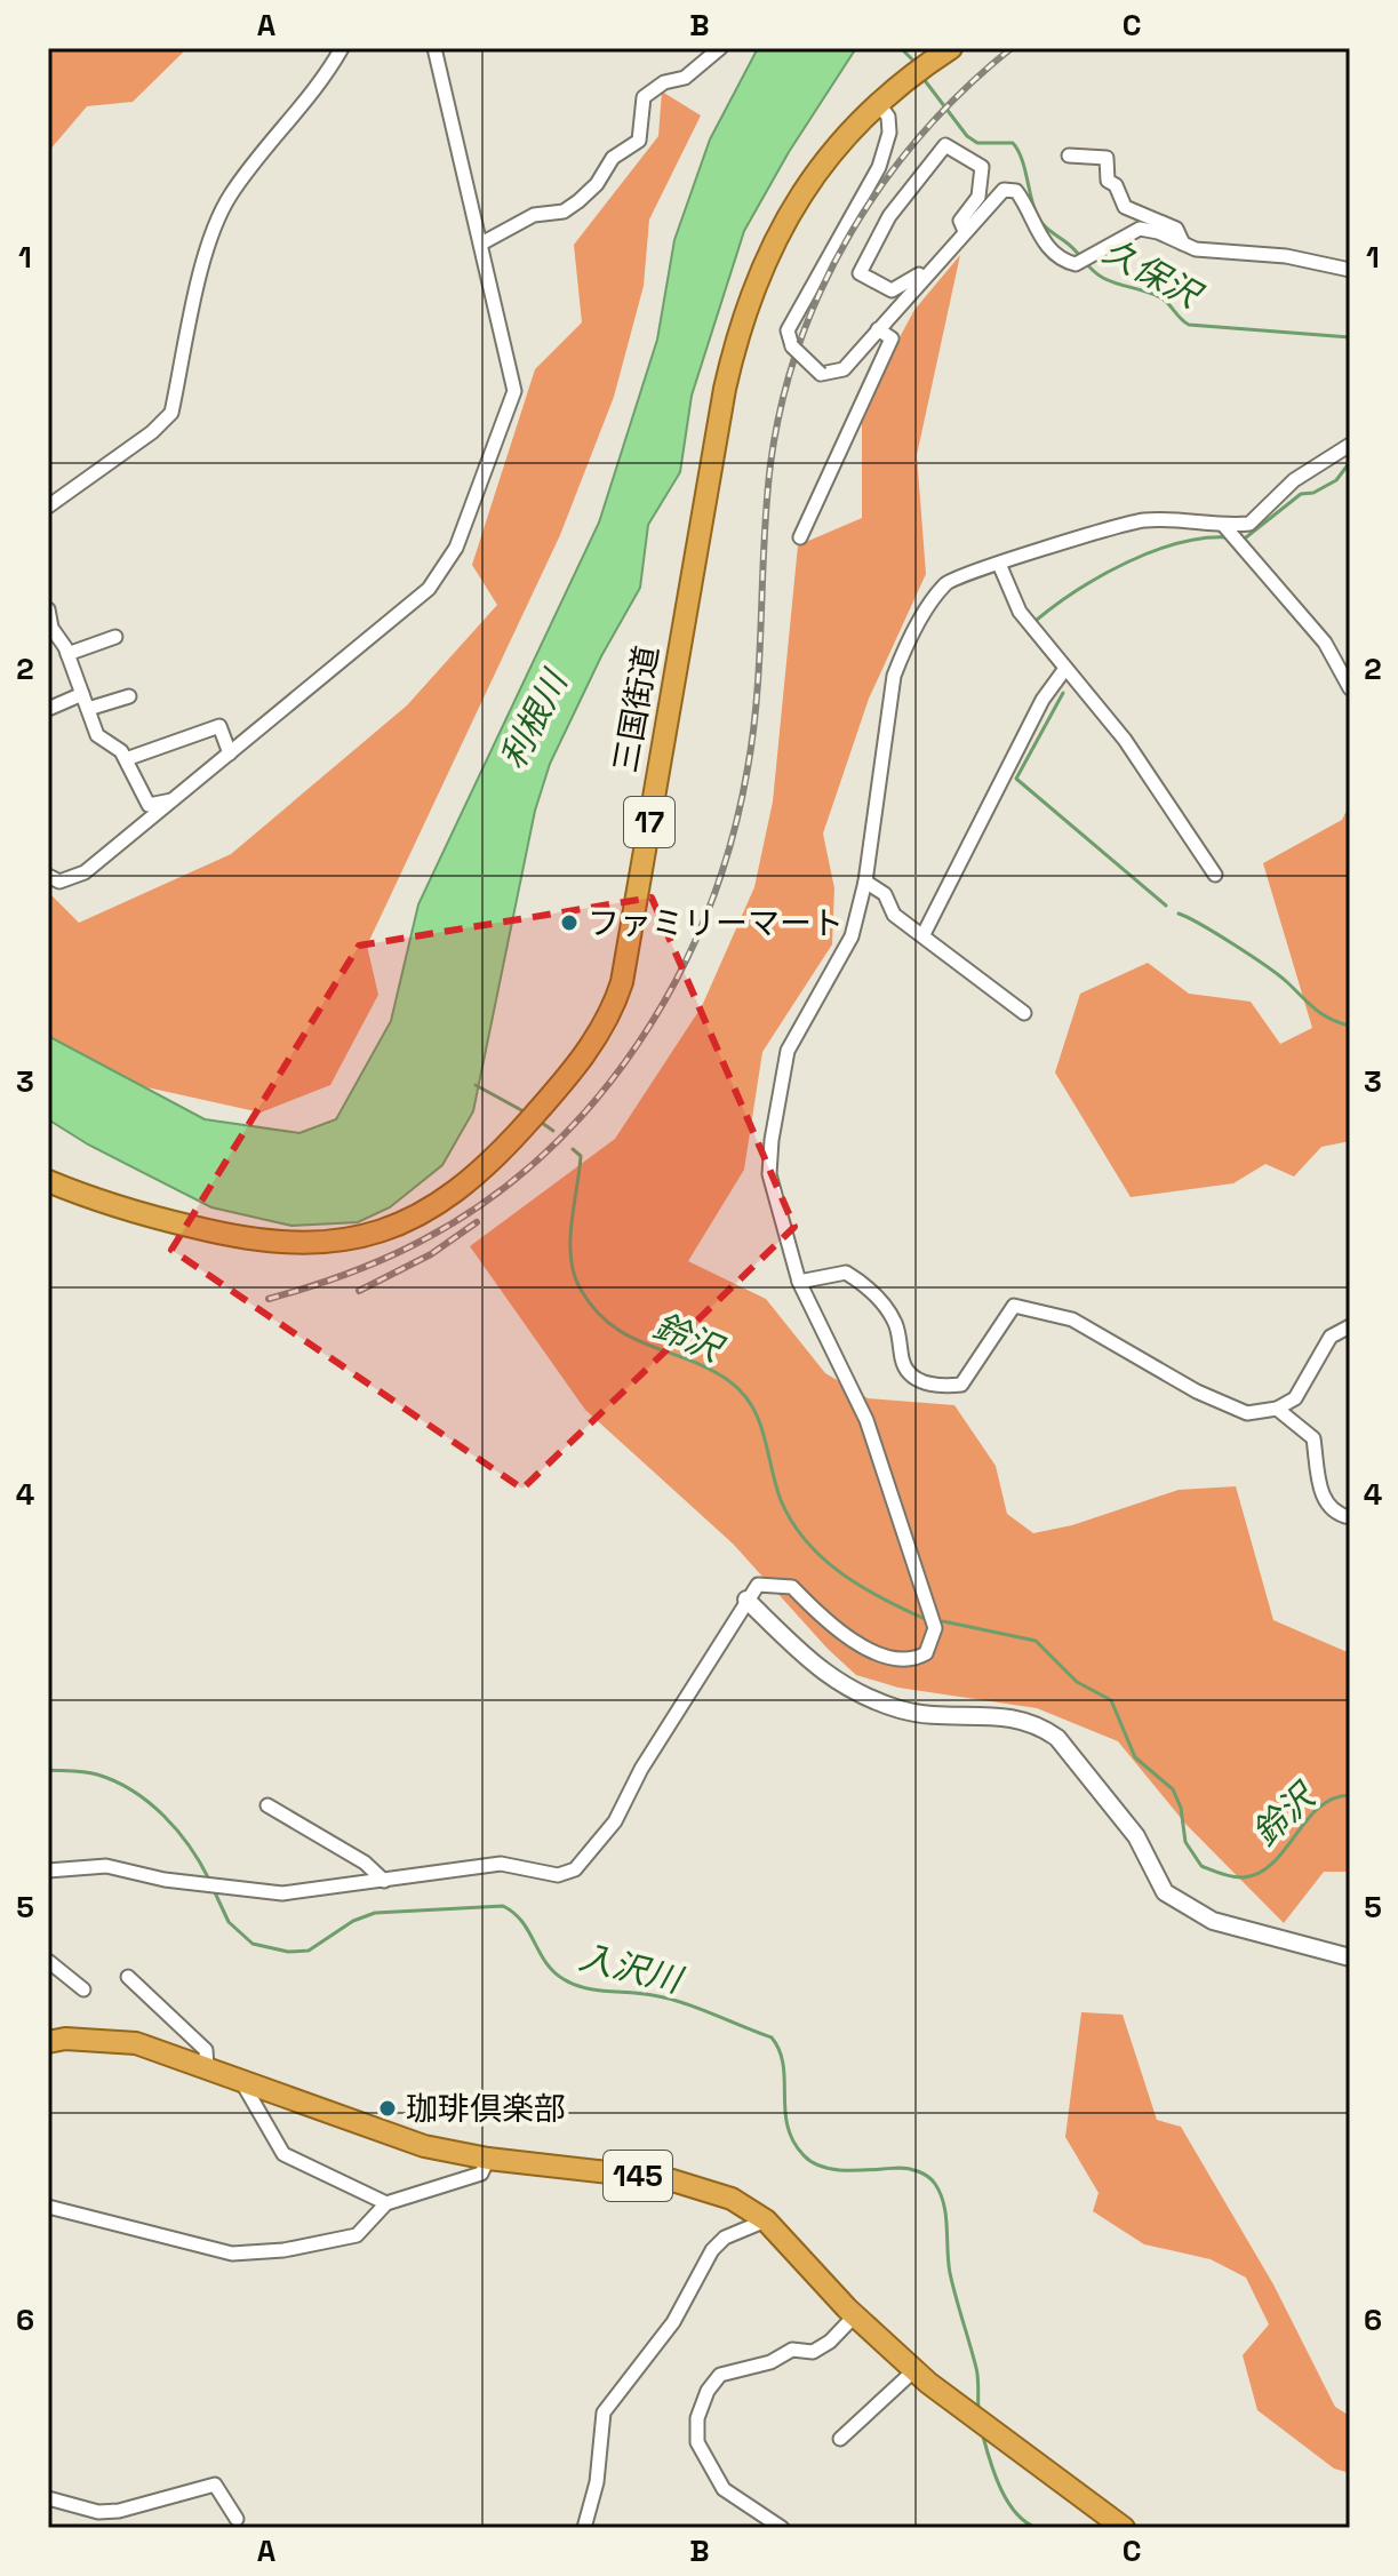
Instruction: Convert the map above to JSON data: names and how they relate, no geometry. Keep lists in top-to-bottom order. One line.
{"streets":{"highway":["三国街道","17","145"]},"water":["久保沢","利根川","鈴沢","入沢川"],"places":["ファミリーマート","珈琲倶楽部"],"grid":{"columns":["A","B","C"],"rows":["1","2","3","4","5","6"]}}
